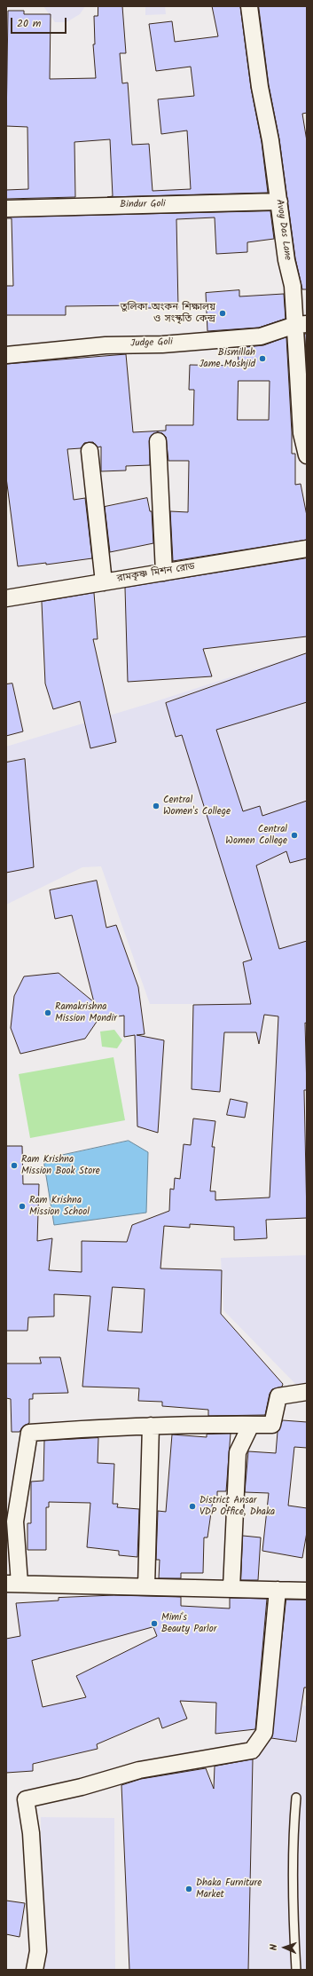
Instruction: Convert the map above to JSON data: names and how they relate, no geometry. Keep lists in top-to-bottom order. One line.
{"streets":{"street":["Bindur Goli","Avoy Das Lane","Judge Goli","রামকৃষ্ণ মিশন রোড"]},"crossings":[["Bindur Goli","Avoy Das Lane"],["Avoy Das Lane","Judge Goli"]],"places":["তুলিকা অংকন শিক্ষালয় ও সংস্কৃতি কেন্দ্র","Bismillah Jame Moshjid","Central Women's College","Central Women College","Ramakrishna Mission Mondir","Ram Krishna Mission Book Store","Ram Krishna Mission School","District Ansar VDP Office, Dhaka","Mimi's Beauty Parlor","Dhaka Furniture Market"],"scale_bar":"20 m","north":"left"}
